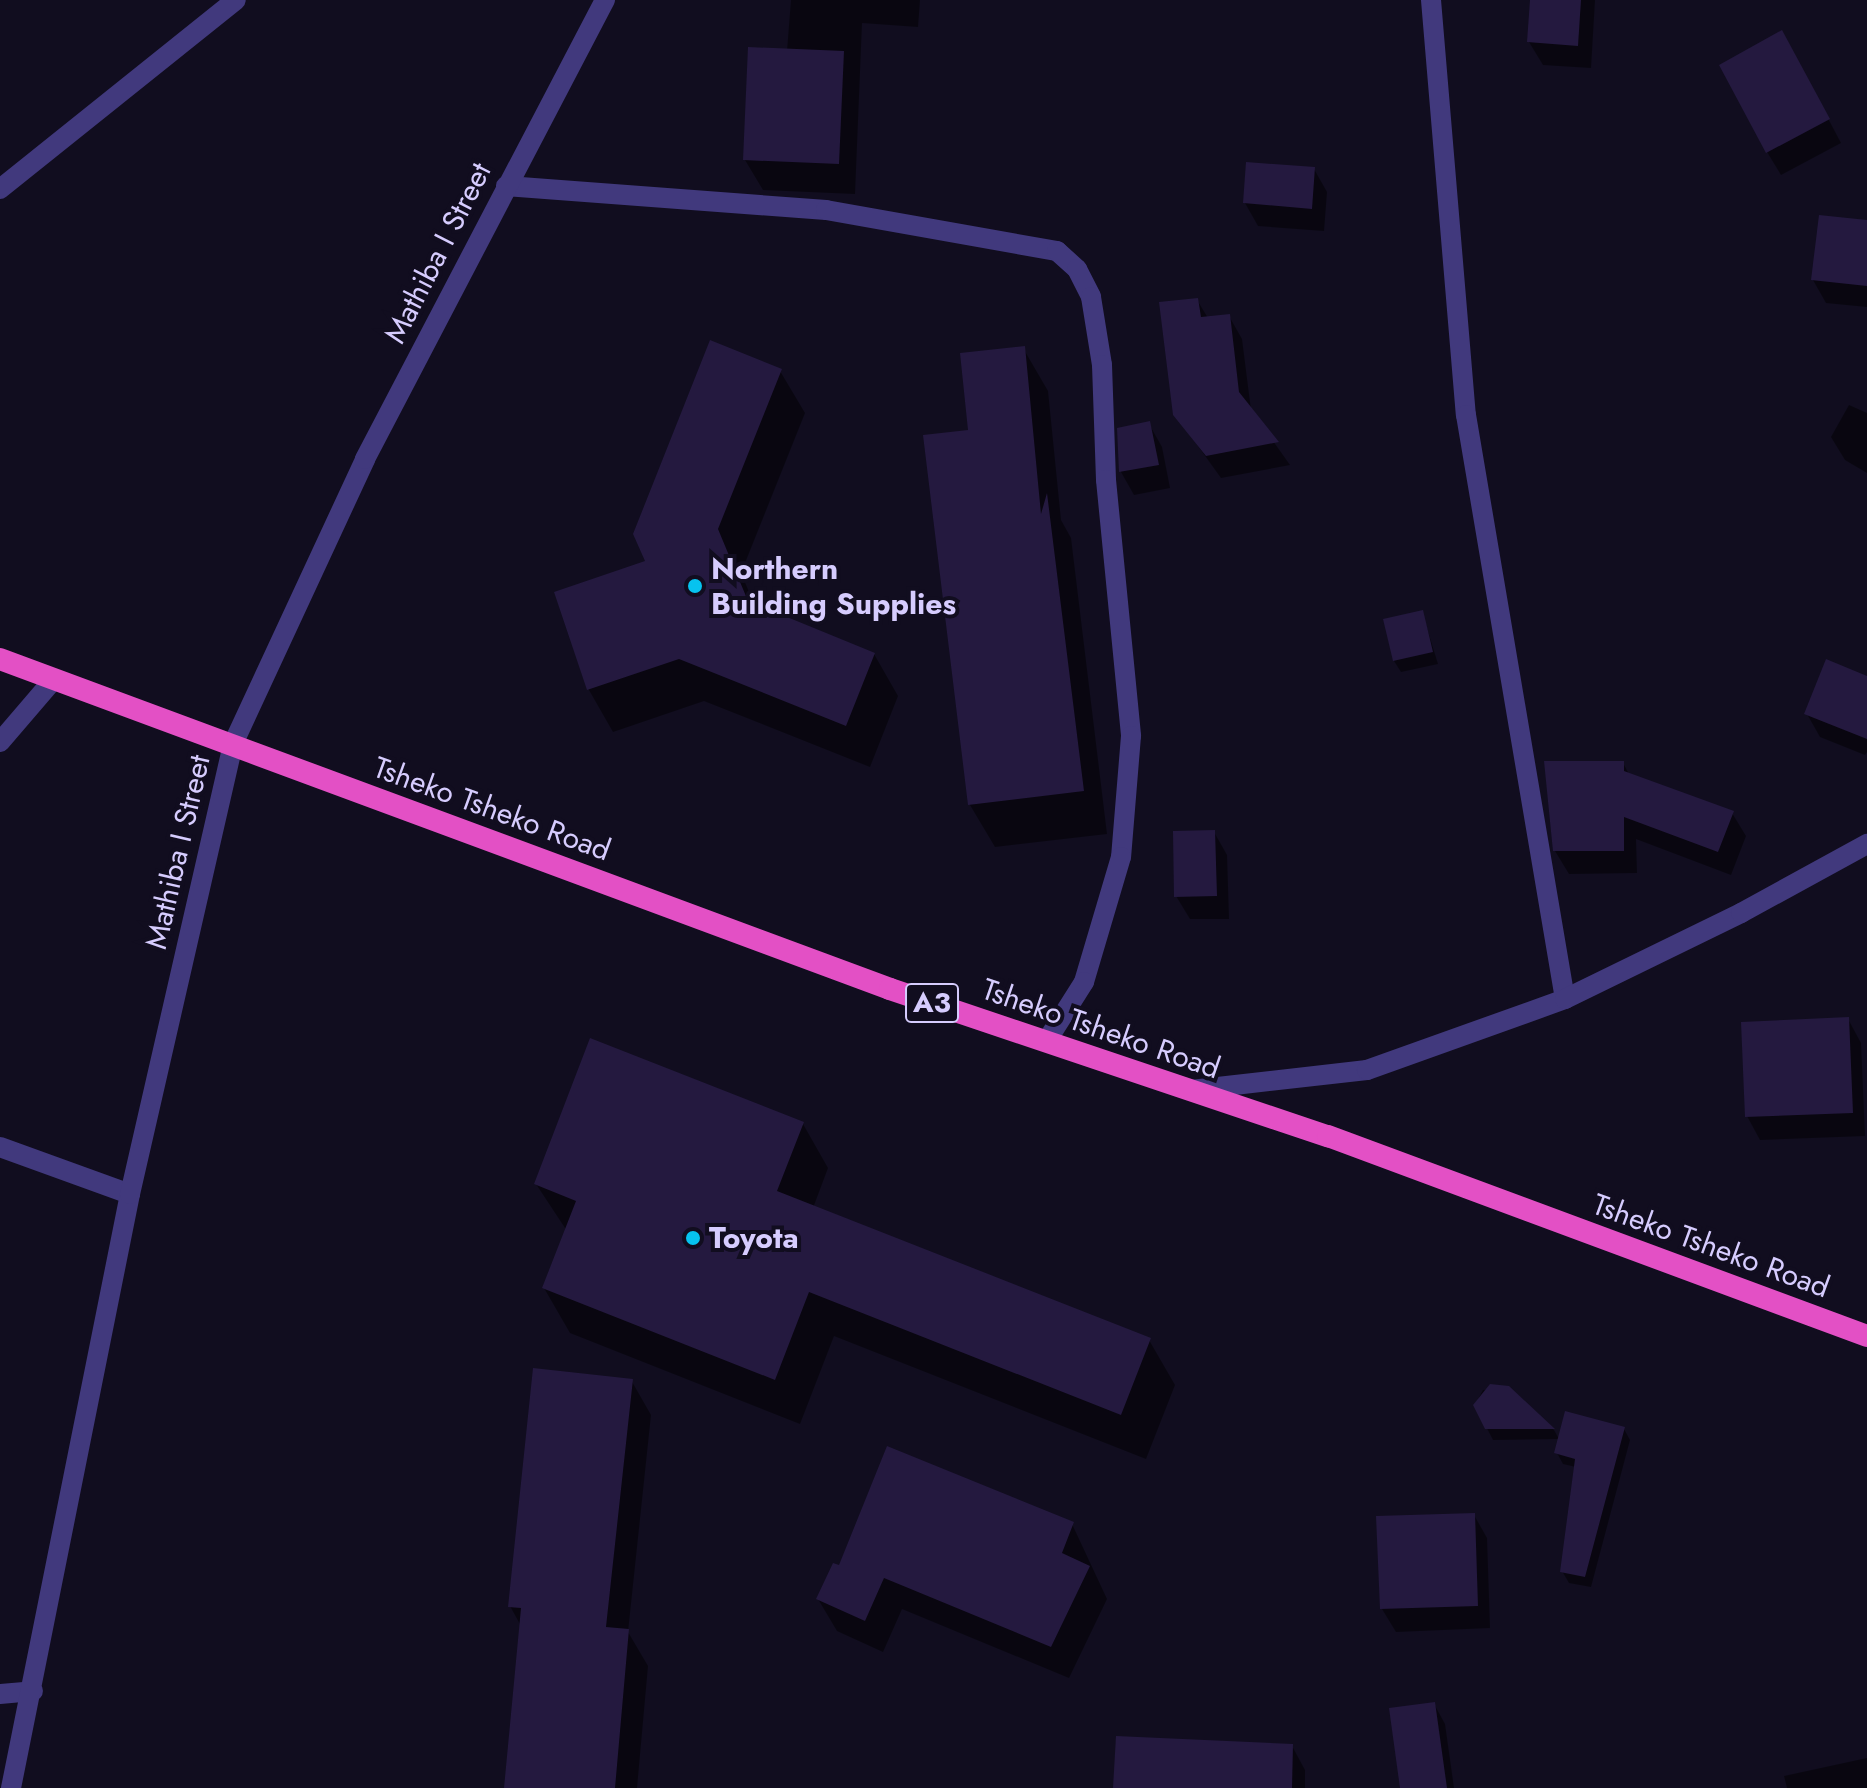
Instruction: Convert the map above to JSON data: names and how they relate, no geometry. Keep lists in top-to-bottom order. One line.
{"streets":{"highway":["Tsheko Tsheko Road","A3"],"street":["Mathiba I Street"]},"crossings":[["Mathiba I Street","Tsheko Tsheko Road"]],"places":["Northern Building Supplies","Toyota"]}
